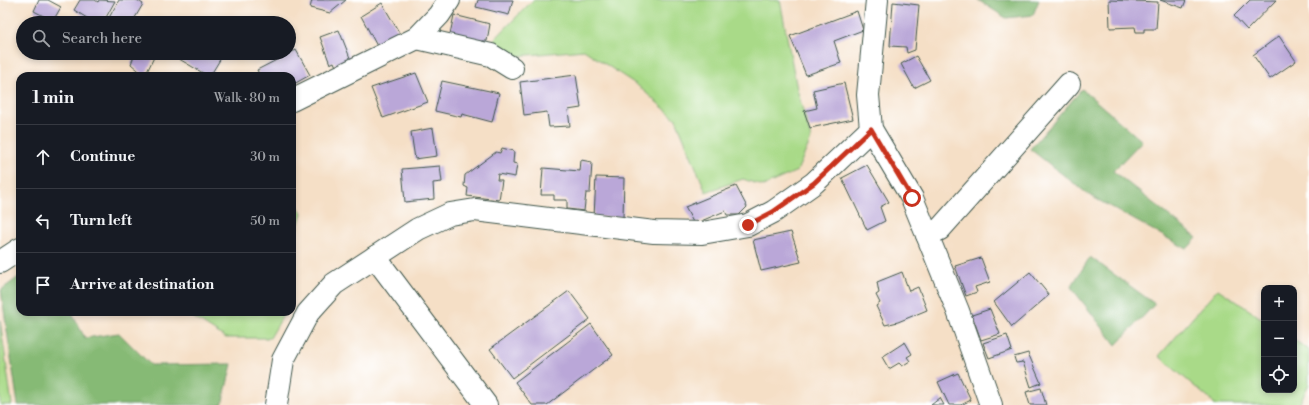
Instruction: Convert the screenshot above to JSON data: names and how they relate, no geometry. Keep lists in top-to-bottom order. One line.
{"page":{"search":"Search here","heading":["1 min","Walk · 80 m"],"list":[["Continue","30 m"],["Turn left","50 m"],"Arrive at destination"],"map_buttons":["+","−"]}}
